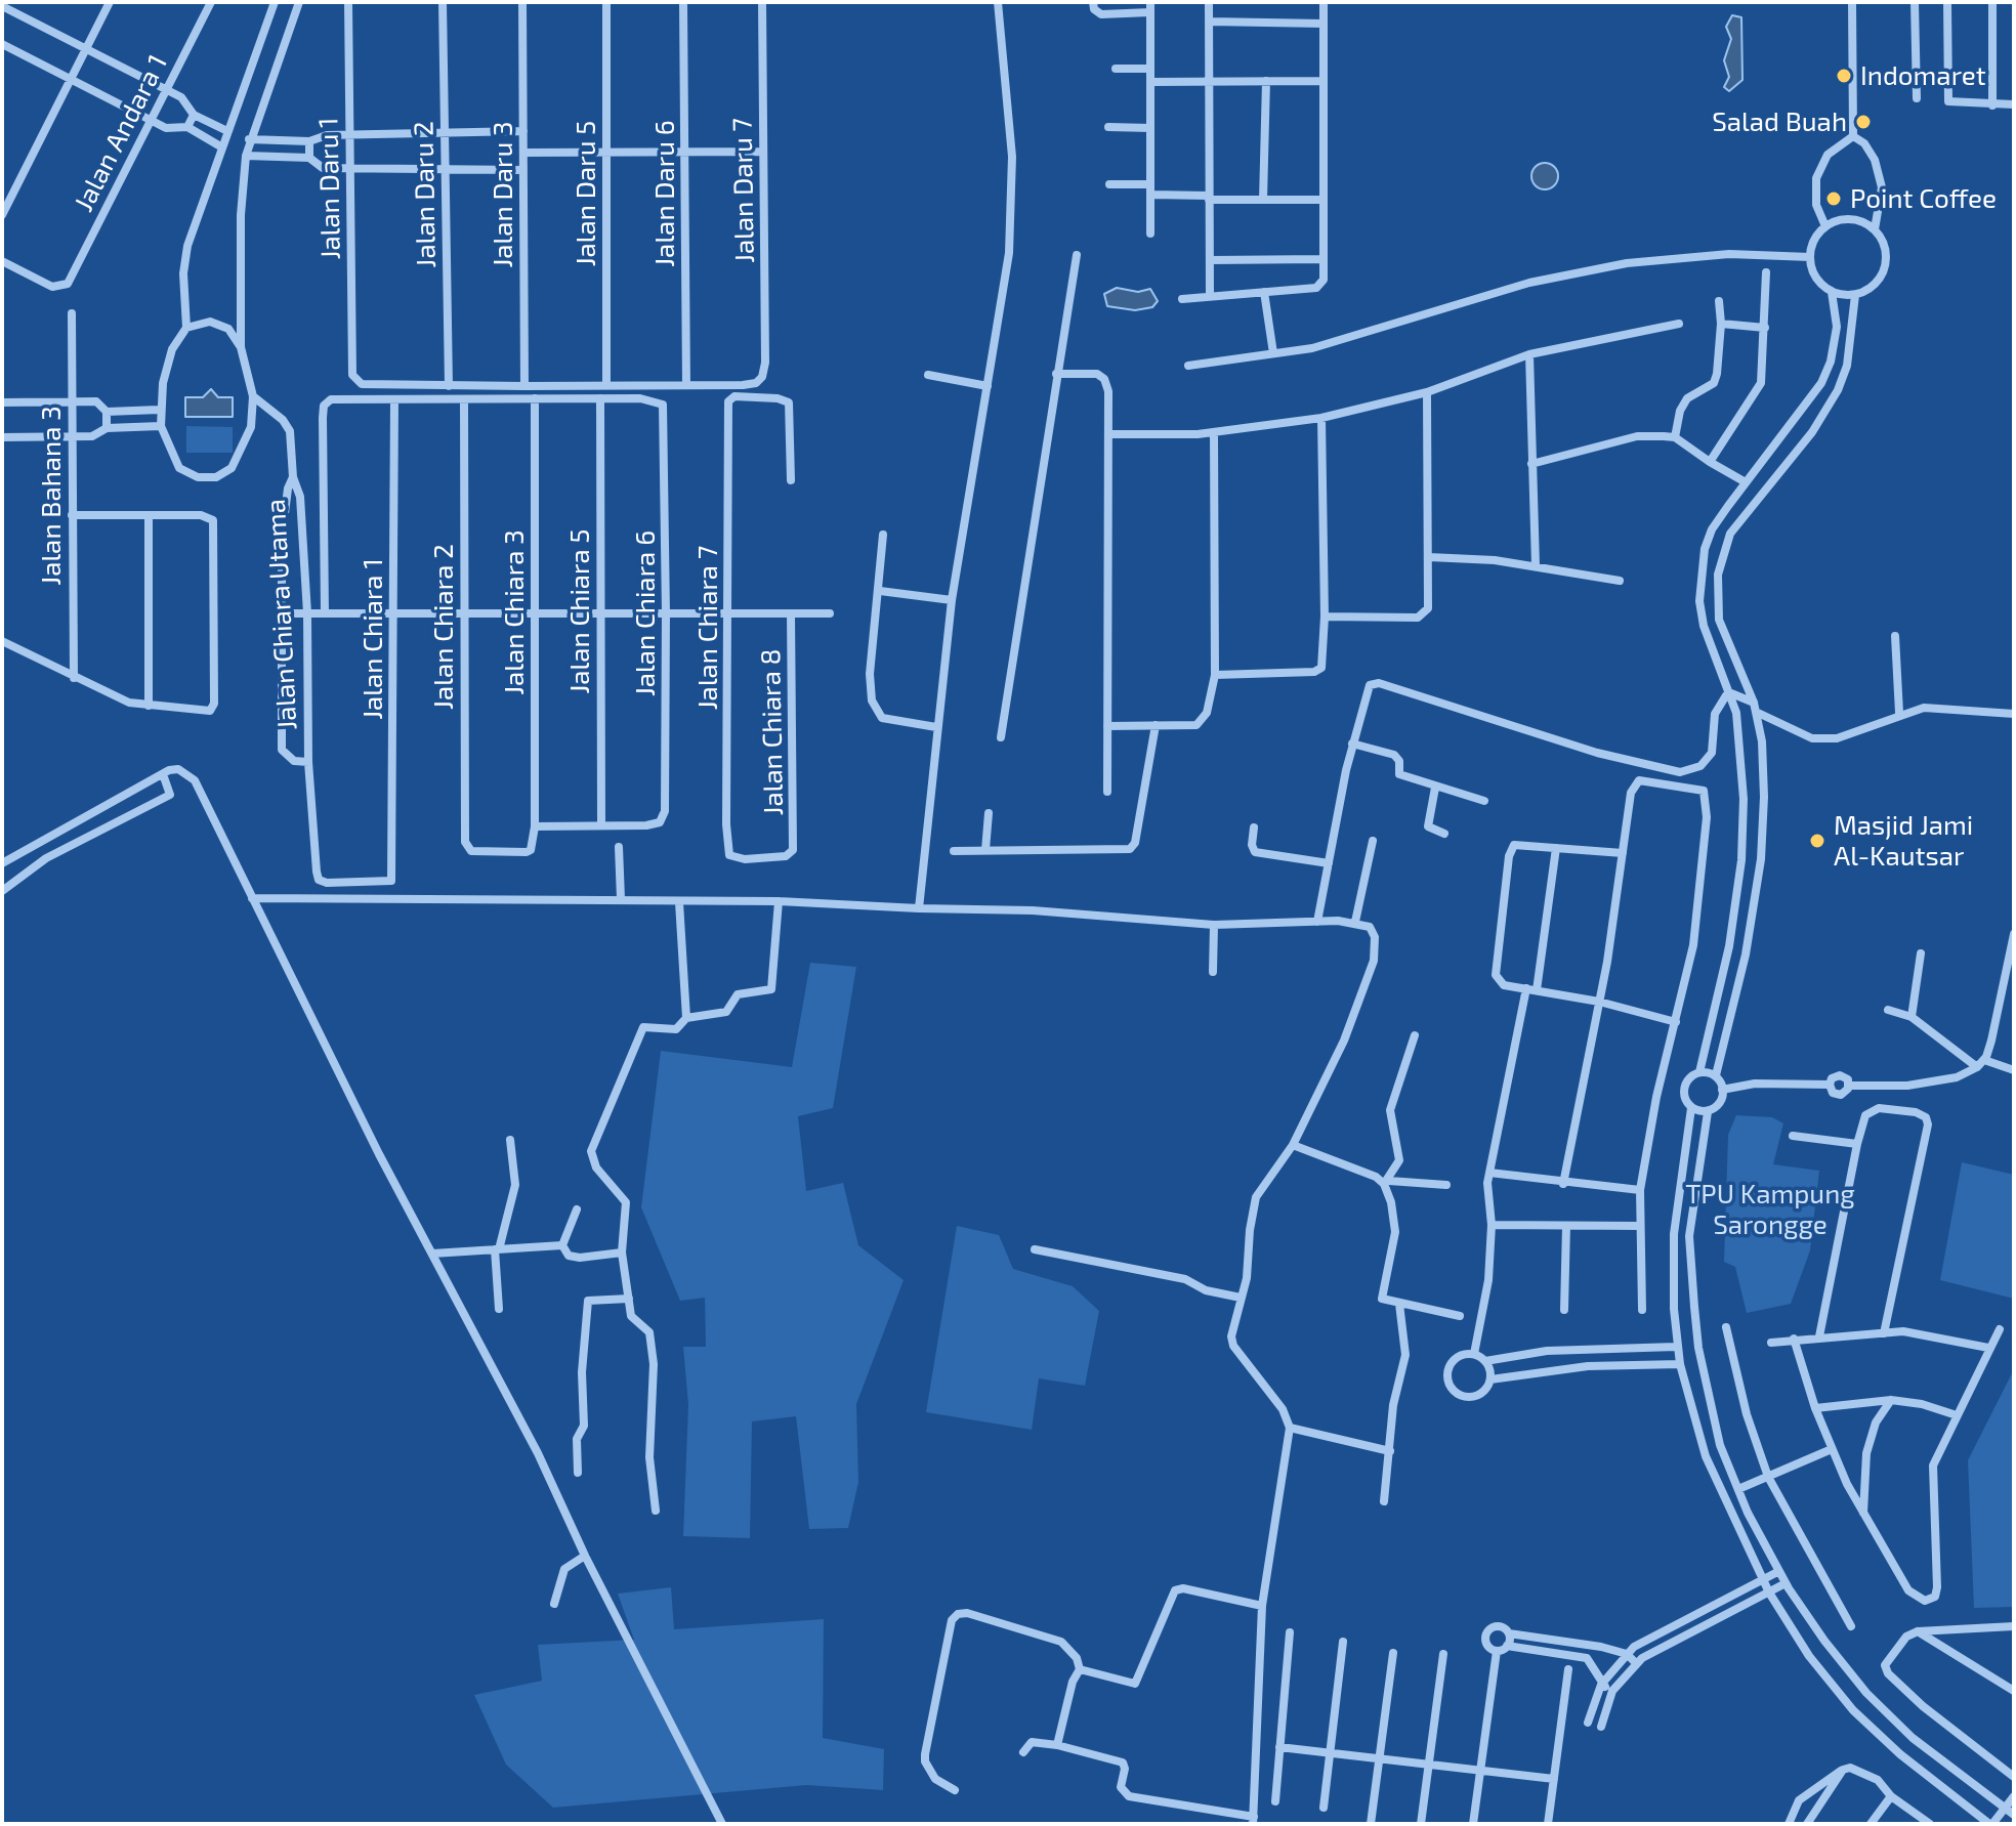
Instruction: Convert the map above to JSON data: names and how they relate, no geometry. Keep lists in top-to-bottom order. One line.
{"streets":{"street":["Jalan Andara 1","Jalan Daru 1","Jalan Daru 7","Jalan Daru 5","Jalan Daru 6","Jalan Daru 2","Jalan Daru 3","Jalan Bahana 3","Jalan Chiara 5","Jalan Chiara 3","Jalan Chiara 6","Jalan Chiara Utama","Jalan Chiara 2","Jalan Chiara 7","Jalan Chiara 1","Jalan Chiara 8"]},"crossings":[["Jalan Daru 1","Jalan Daru 2"],["Jalan Daru 7","Jalan Daru 6"],["Jalan Chiara 5","Jalan Chiara 6"],["Jalan Chiara 3","Jalan Chiara 2"],["Jalan Chiara Utama","Jalan Chiara 1"],["Jalan Chiara 7","Jalan Chiara 8"]],"parks":["TPU Kampung Sarongge"],"places":["Indomaret","Salad Buah","Point Coffee","Masjid Jami Al-Kautsar"]}
